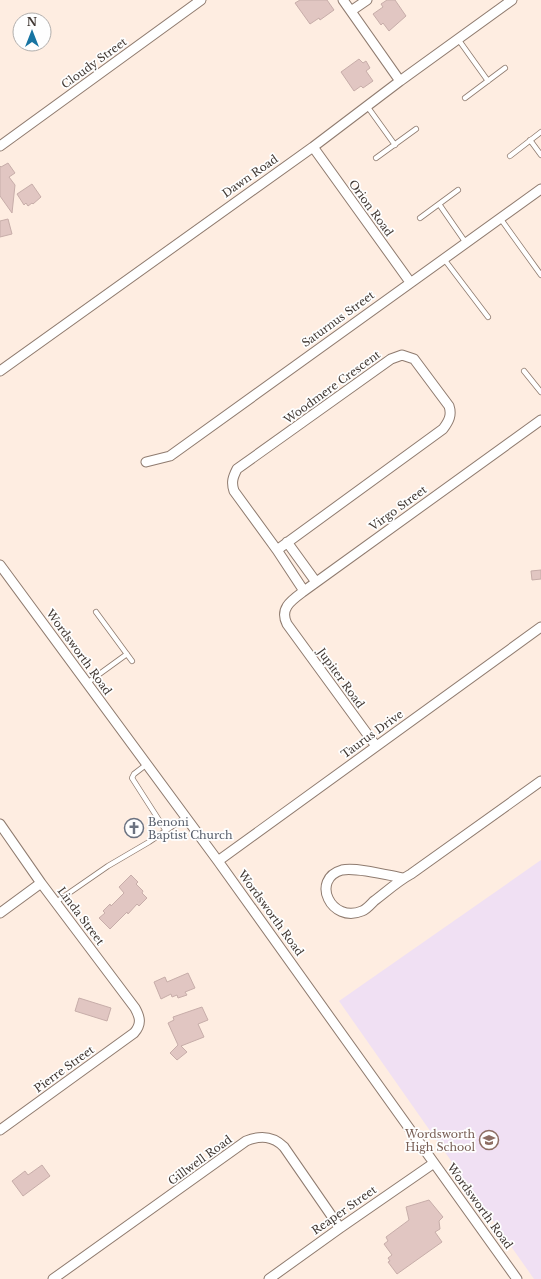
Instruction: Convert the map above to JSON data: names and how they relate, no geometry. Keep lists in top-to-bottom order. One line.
{"streets":{"street":["Cloudy Street","Dawn Road","Orion Road","Saturnus Street","Woodmere Crescent","Virgo Street","Wordsworth Road","Jupiter Road","Taurus Drive","Linda Street","Pierre Street","Gillwell Road","Reaper Street"]},"crossings":[["Dawn Road","Orion Road"],["Orion Road","Saturnus Street"],["Woodmere Crescent","Virgo Street"],["Virgo Street","Jupiter Road"],["Wordsworth Road","Taurus Drive"],["Wordsworth Road","Reaper Street"],["Jupiter Road","Taurus Drive"],["Linda Street","Pierre Street"],["Gillwell Road","Reaper Street"]],"places":{"church":["Benoni Baptist Church"],"school or university":["Wordsworth High School"]},"north":"top"}
